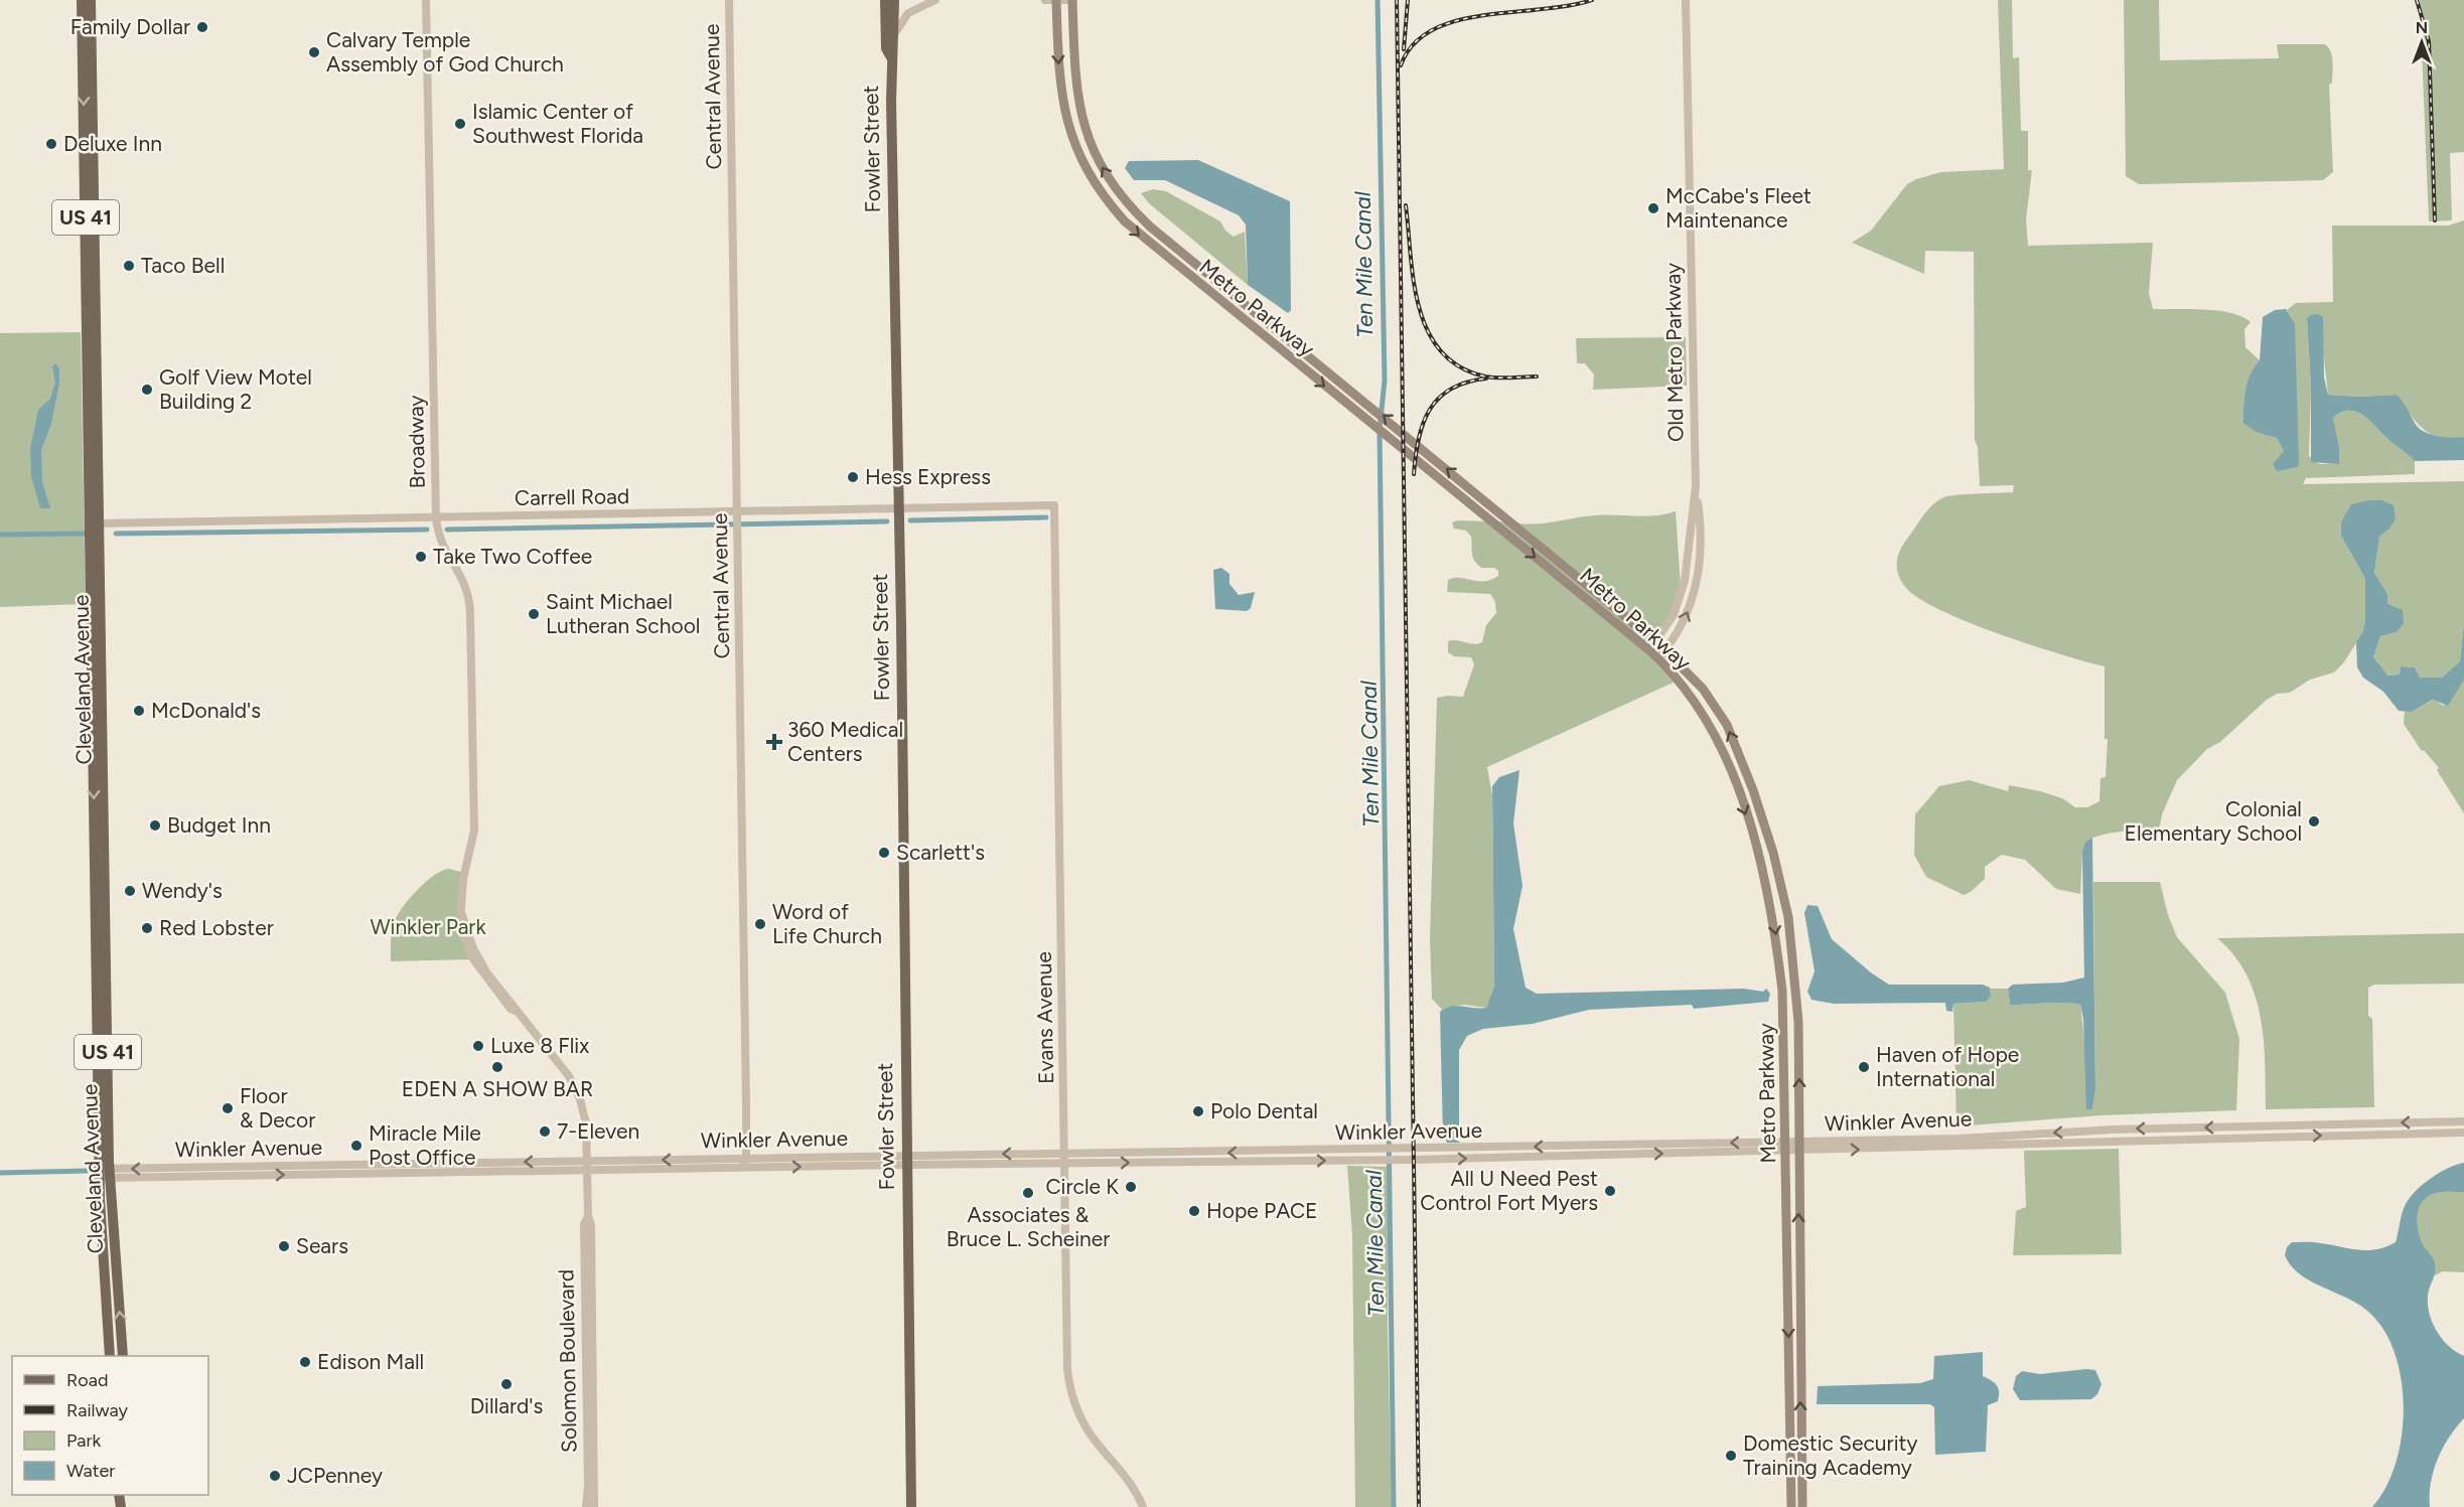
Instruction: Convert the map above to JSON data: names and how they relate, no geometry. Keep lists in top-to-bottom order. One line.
{"streets":{"main road":["Fowler Street","US 41","Metro Parkway","Cleveland Avenue"],"street":["Central Avenue","Old Metro Parkway","Broadway","Carrell Road","Evans Avenue","Winkler Avenue","Solomon Boulevard"]},"crossings":[["Central Avenue","Carrell Road"],["Central Avenue","Winkler Avenue"],["Fowler Street","Carrell Road"],["Fowler Street","Winkler Avenue"],["Metro Parkway","Old Metro Parkway"],["Metro Parkway","Winkler Avenue"],["Broadway","Carrell Road"],["Broadway","Solomon Boulevard"],["Carrell Road","Cleveland Avenue"],["Carrell Road","Evans Avenue"],["Cleveland Avenue","Winkler Avenue"],["Evans Avenue","Winkler Avenue"],["Winkler Avenue","Solomon Boulevard"]],"water":["Ten Mile Canal"],"parks":["Winkler Park"],"places":{"other":["Family Dollar","Calvary Temple Assembly of God Church","Islamic Center of Southwest Florida","Deluxe Inn","McCabe's Fleet Maintenance","Taco Bell","Golf View Motel Building 2","Hess Express","Take Two Coffee","Saint Michael Lutheran School","McDonald's","Colonial Elementary School","Budget Inn","Scarlett's","Wendy's","Word of Life Church","Red Lobster","Luxe 8 Flix","EDEN A SHOW BAR","Haven of Hope International","Floor & Decor","Polo Dental","7-Eleven","Miracle Mile Post Office","Circle K","All U Need Pest Control Fort Myers","Associates & Bruce L. Scheiner","Hope PACE","Sears","Edison Mall","Dillard's","Domestic Security Training Academy","JCPenney"],"health":["360 Medical Centers"]},"legend":["Road","Railway","Park","Water"],"north":"top"}
